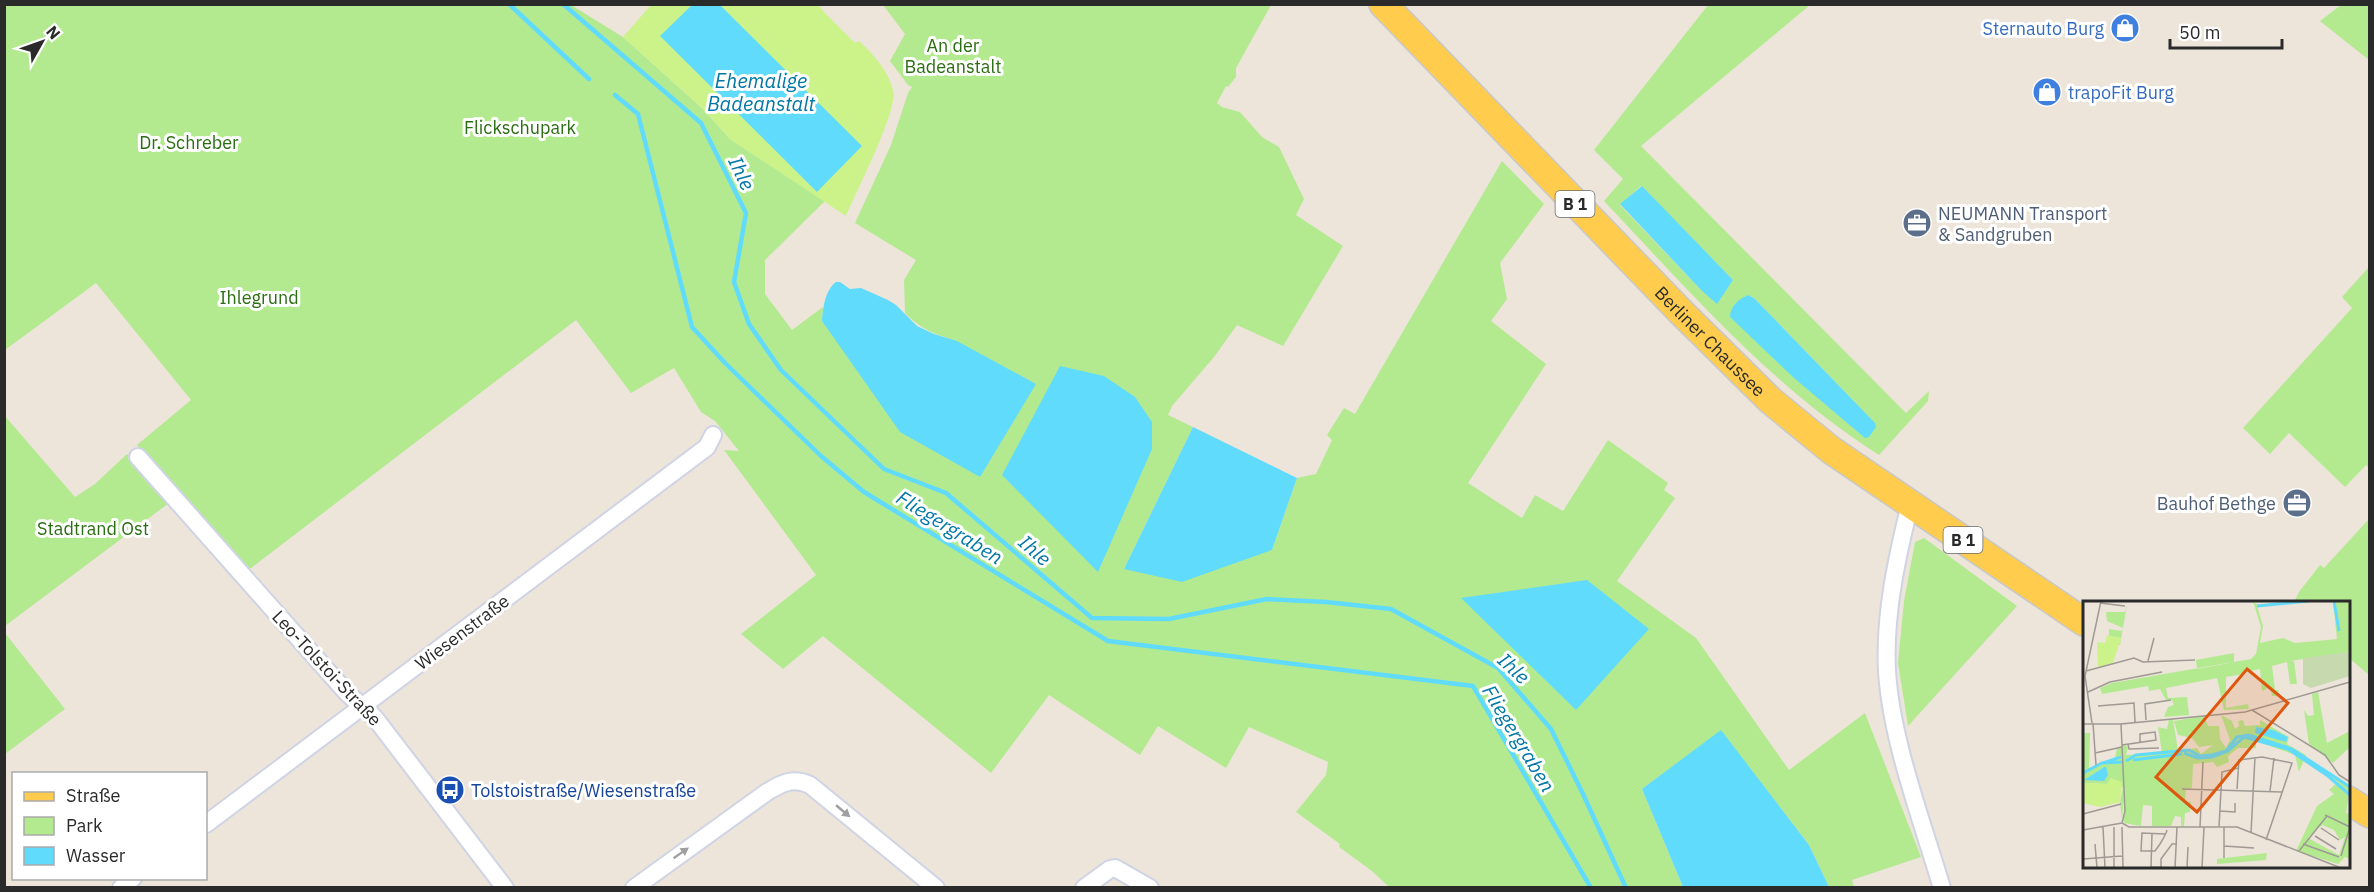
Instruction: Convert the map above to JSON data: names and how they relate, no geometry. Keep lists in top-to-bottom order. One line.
{"streets":{"main road":["B 1","Berliner Chaussee"],"street":["Wiesenstraße","Leo-Tolstoi-Straße"]},"crossings":[["Wiesenstraße","Leo-Tolstoi-Straße"]],"water":["Ehemalige Badeanstalt","Ihle","Fliegergraben"],"parks":["An der Badeanstalt","Flickschupark","Dr. Schreber","Ihlegrund","Stadtrand Ost"],"places":{"shop":["Sternauto Burg","trapoFit Burg"],"office":["NEUMANN Transport & Sandgruben","Bauhof Bethge"],"bus stop":["Tolstoistraße/Wiesenstraße"]},"legend":["Straße","Park","Wasser"],"scale_bar":"50 m","north":"top right"}
